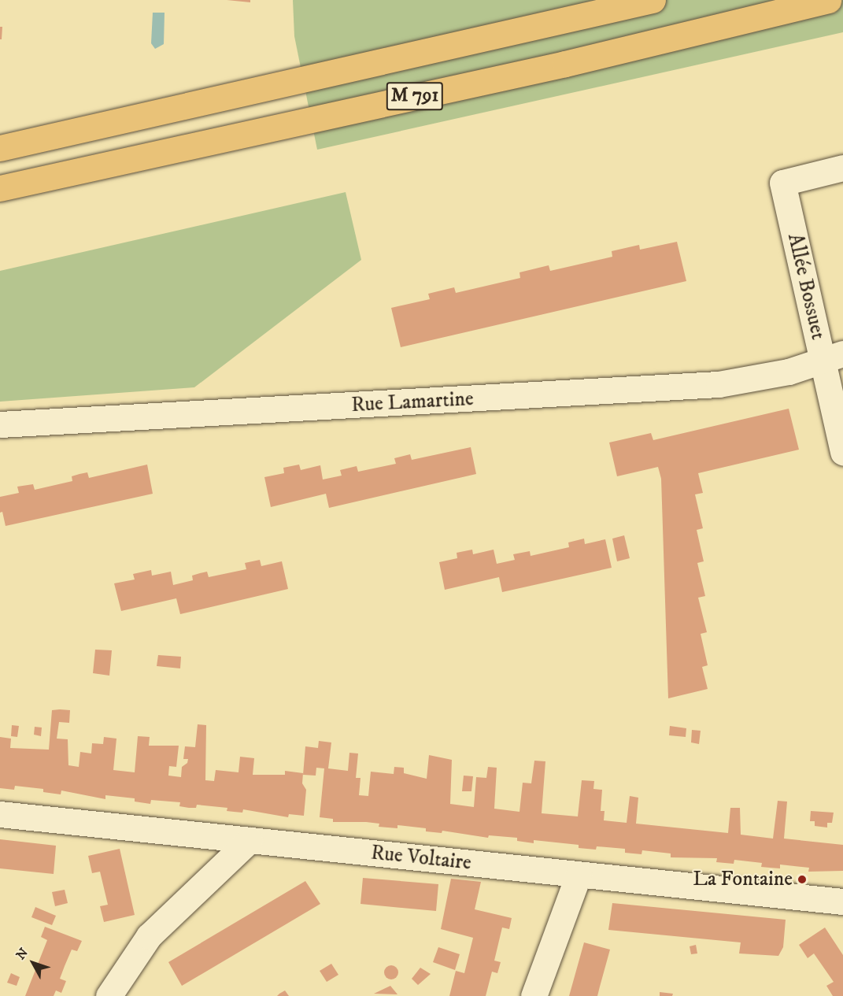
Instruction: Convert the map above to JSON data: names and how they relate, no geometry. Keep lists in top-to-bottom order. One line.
{"streets":{"main road":["M 791"],"street":["Allée Bossuet","Rue Lamartine","Rue Voltaire"]},"crossings":[["Allée Bossuet","Rue Lamartine"]],"places":["La Fontaine"],"north":"top left"}
